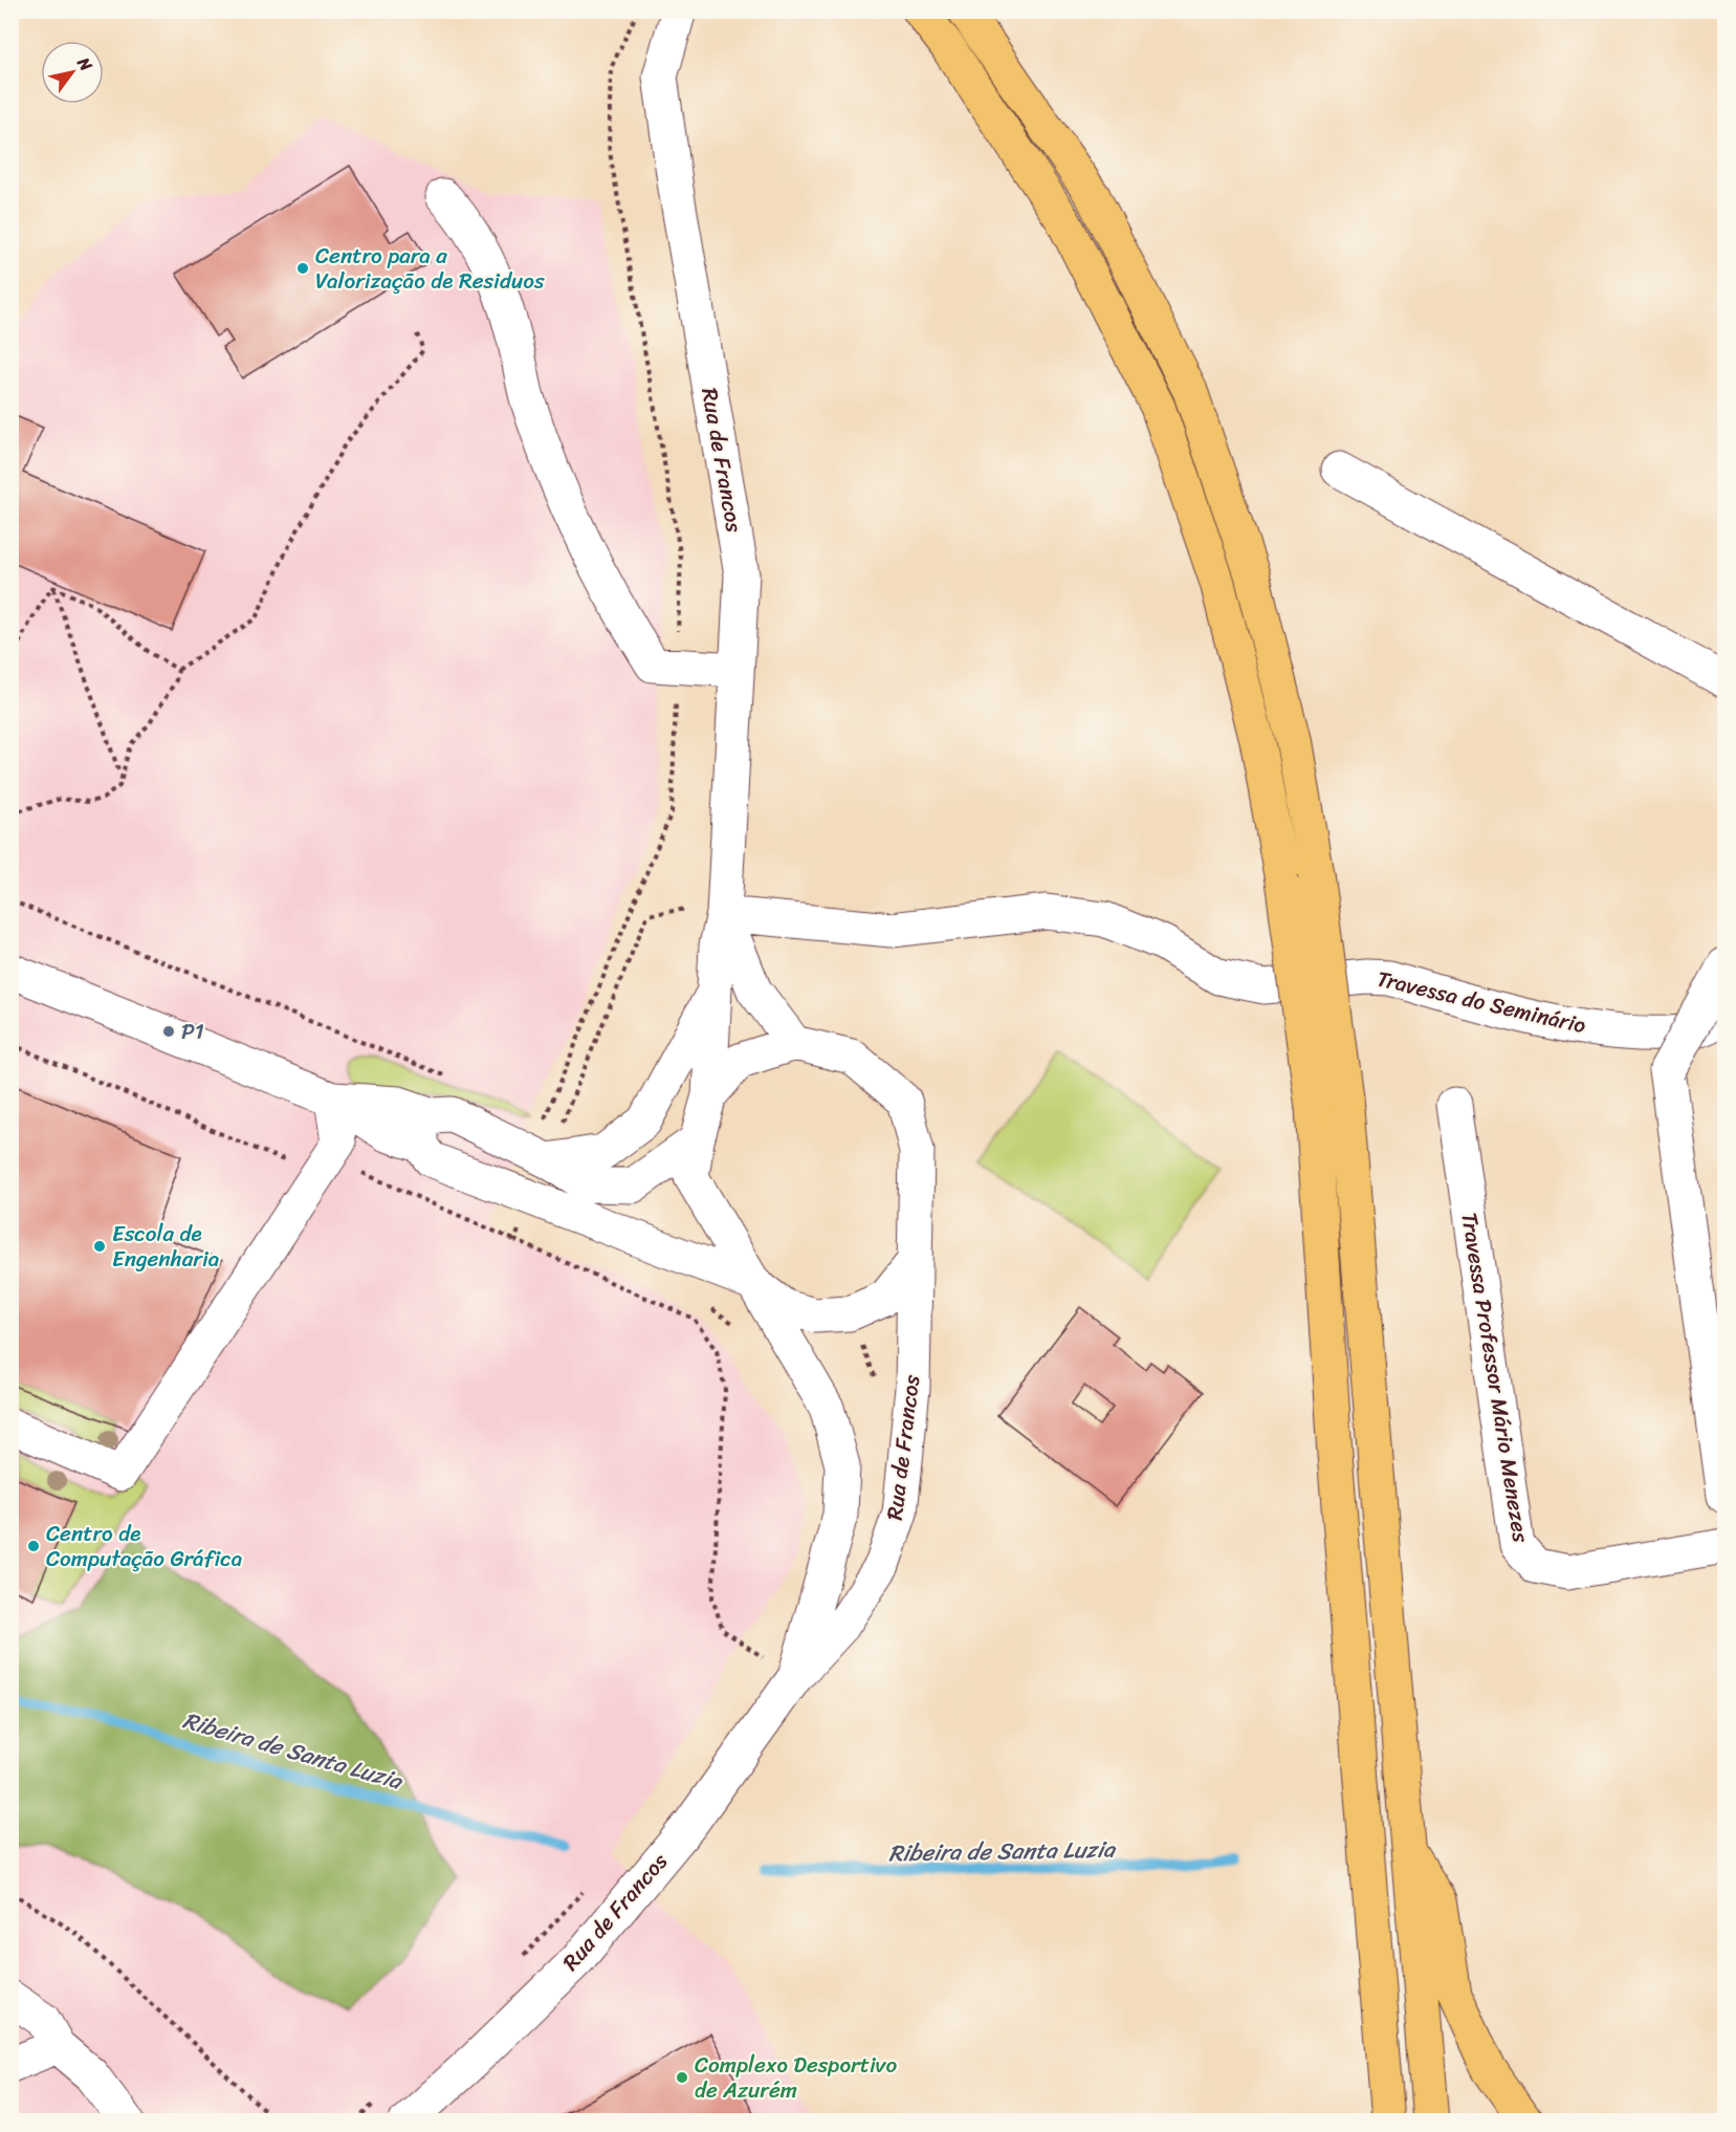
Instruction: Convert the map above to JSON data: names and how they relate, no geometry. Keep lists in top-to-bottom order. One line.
{"streets":{"street":["Rua de Francos","Travessa do Seminário","Travessa Professor Mário Menezes"]},"crossings":[["Rua de Francos","Travessa do Seminário"]],"water":["Ribeira de Santa Luzia"],"places":["Centro para a Valorização de Residuos","P1","Escola de Engenharia","Centro de Computação Gráfica","Complexo Desportivo de Azurém"],"north":"top right"}
